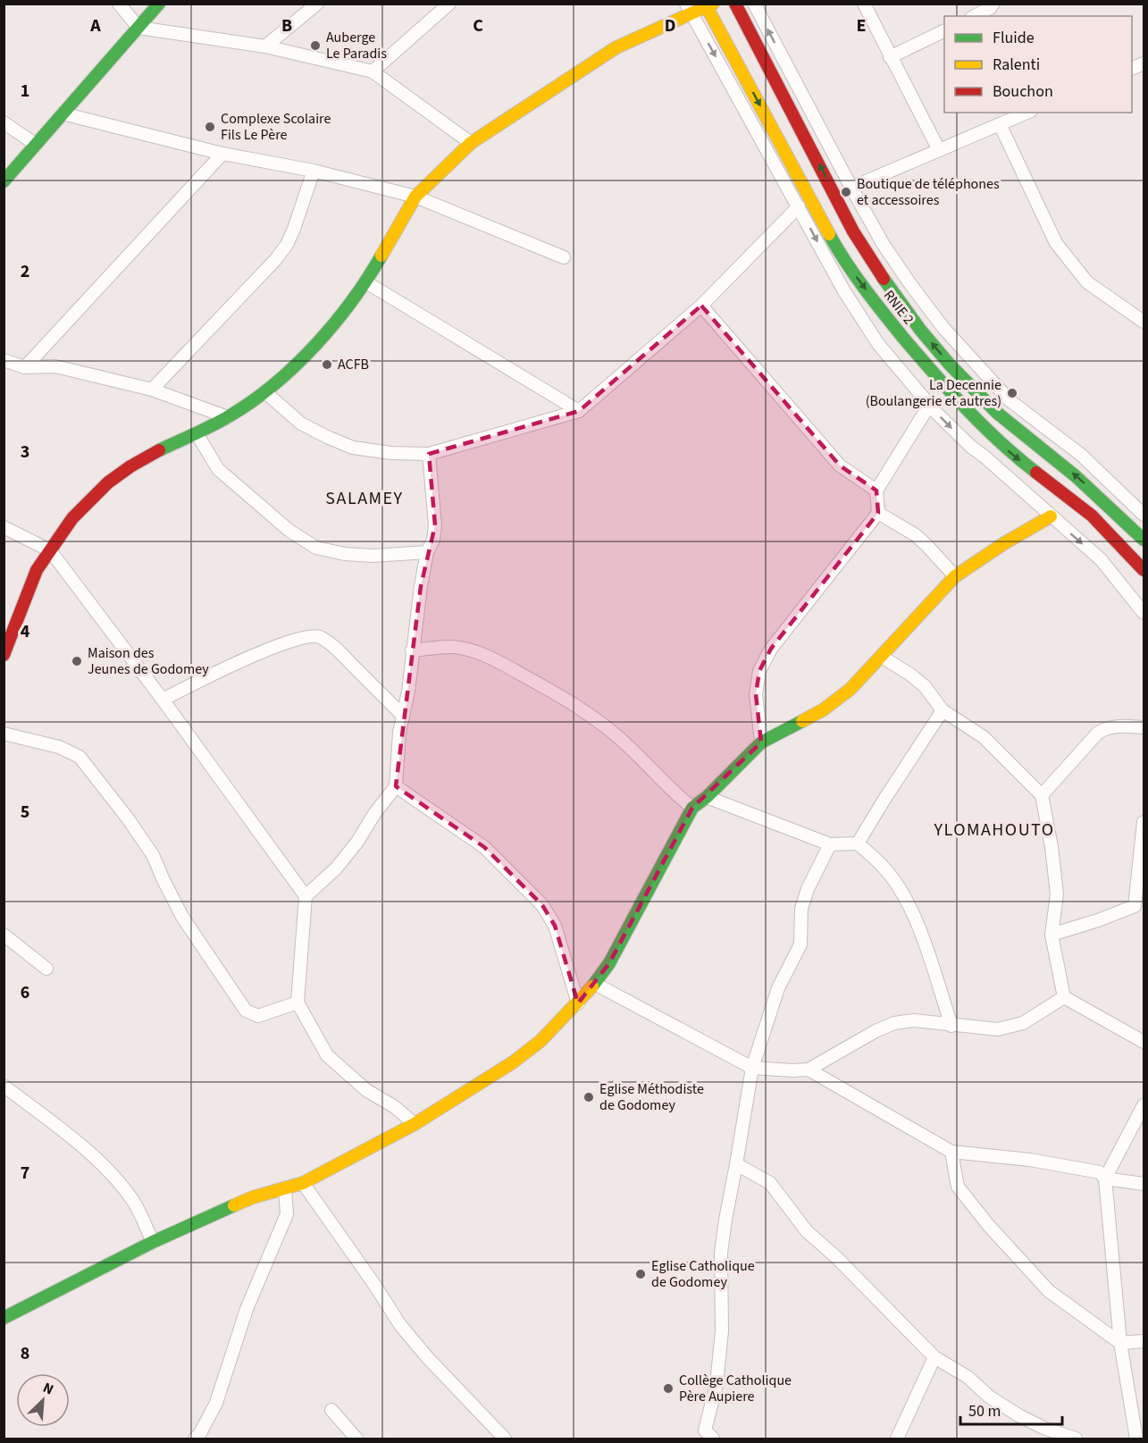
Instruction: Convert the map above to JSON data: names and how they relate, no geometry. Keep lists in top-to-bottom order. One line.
{"streets":{"main road":["RNIE 2"]},"districts":["SALAMEY","YLOMAHOUTO"],"places":["Auberge Le Paradis","Complexe Scolaire Fils Le Père","Boutique de téléphones et accessoires","ACFB","La Decennie (Boulangerie et autres)","Maison des Jeunes de Godomey","Eglise Méthodiste de Godomey","Eglise Catholique de Godomey","Collège Catholique Père Aupiere"],"legend":["Fluide","Ralenti","Bouchon"],"scale_bar":"50 m","north":"top right","grid":{"columns":["A","B","C","D","E"],"rows":["1","2","3","4","5","6","7","8"]}}
